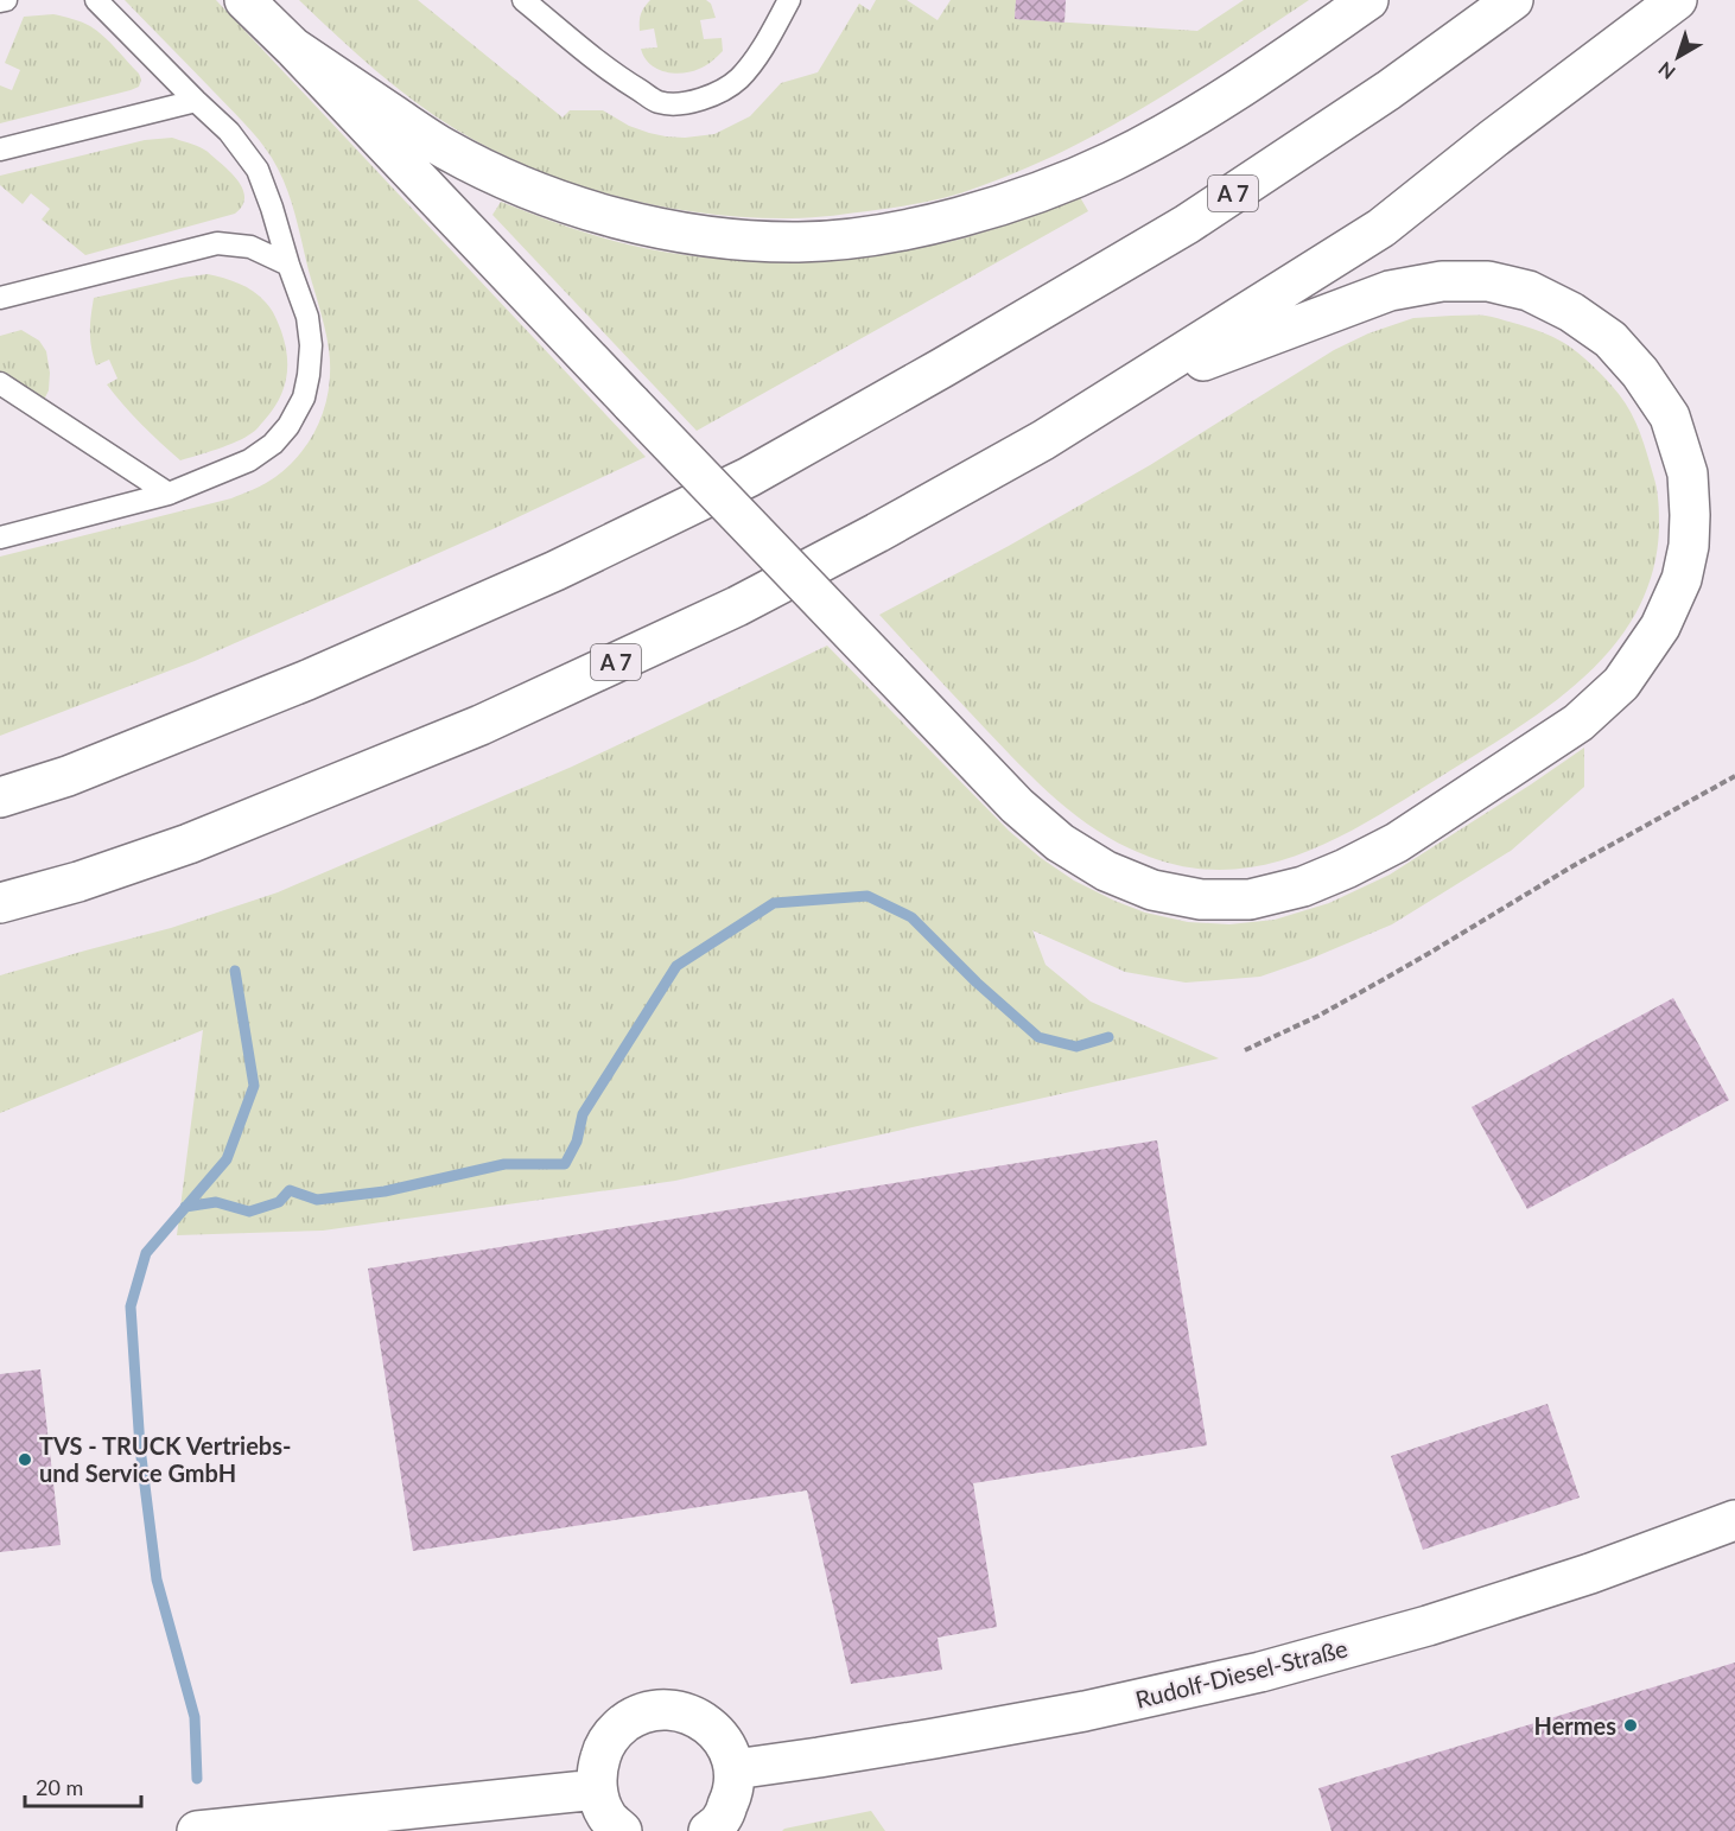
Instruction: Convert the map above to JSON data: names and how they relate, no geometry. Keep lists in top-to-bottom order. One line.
{"streets":{"main road":["A 7","Rudolf-Diesel-Straße"]},"places":["TVS - TRUCK Vertriebs- und Service GmbH","Hermes"],"scale_bar":"20 m","north":"bottom left"}
